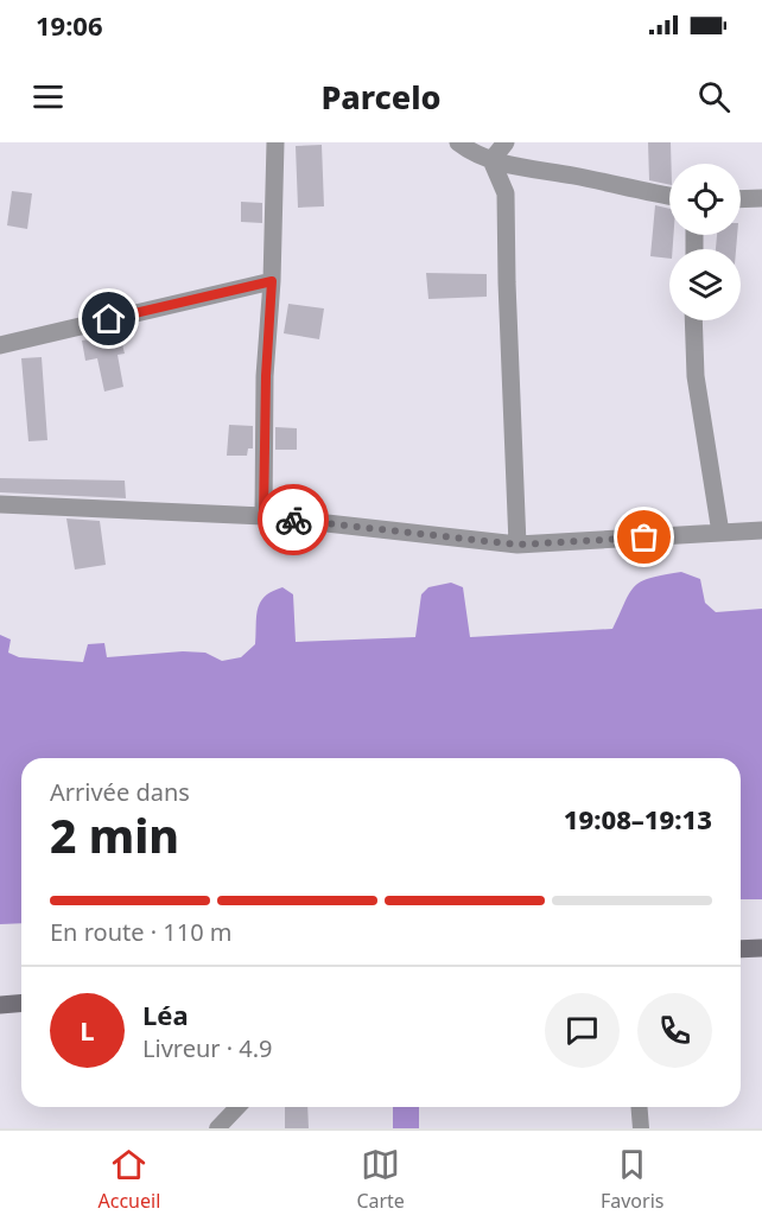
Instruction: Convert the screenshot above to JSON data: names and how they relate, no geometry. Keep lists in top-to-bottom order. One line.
{"page":{"status":"19:06","header":"Parcelo","heading":["2 min","Arrivée dans","19:08–19:13"],"panel":["Léa","Livreur · 4.9"],"bar":"En route · 110 m","round":"L","tabs":["Accueil","Carte","Favoris"]}}
